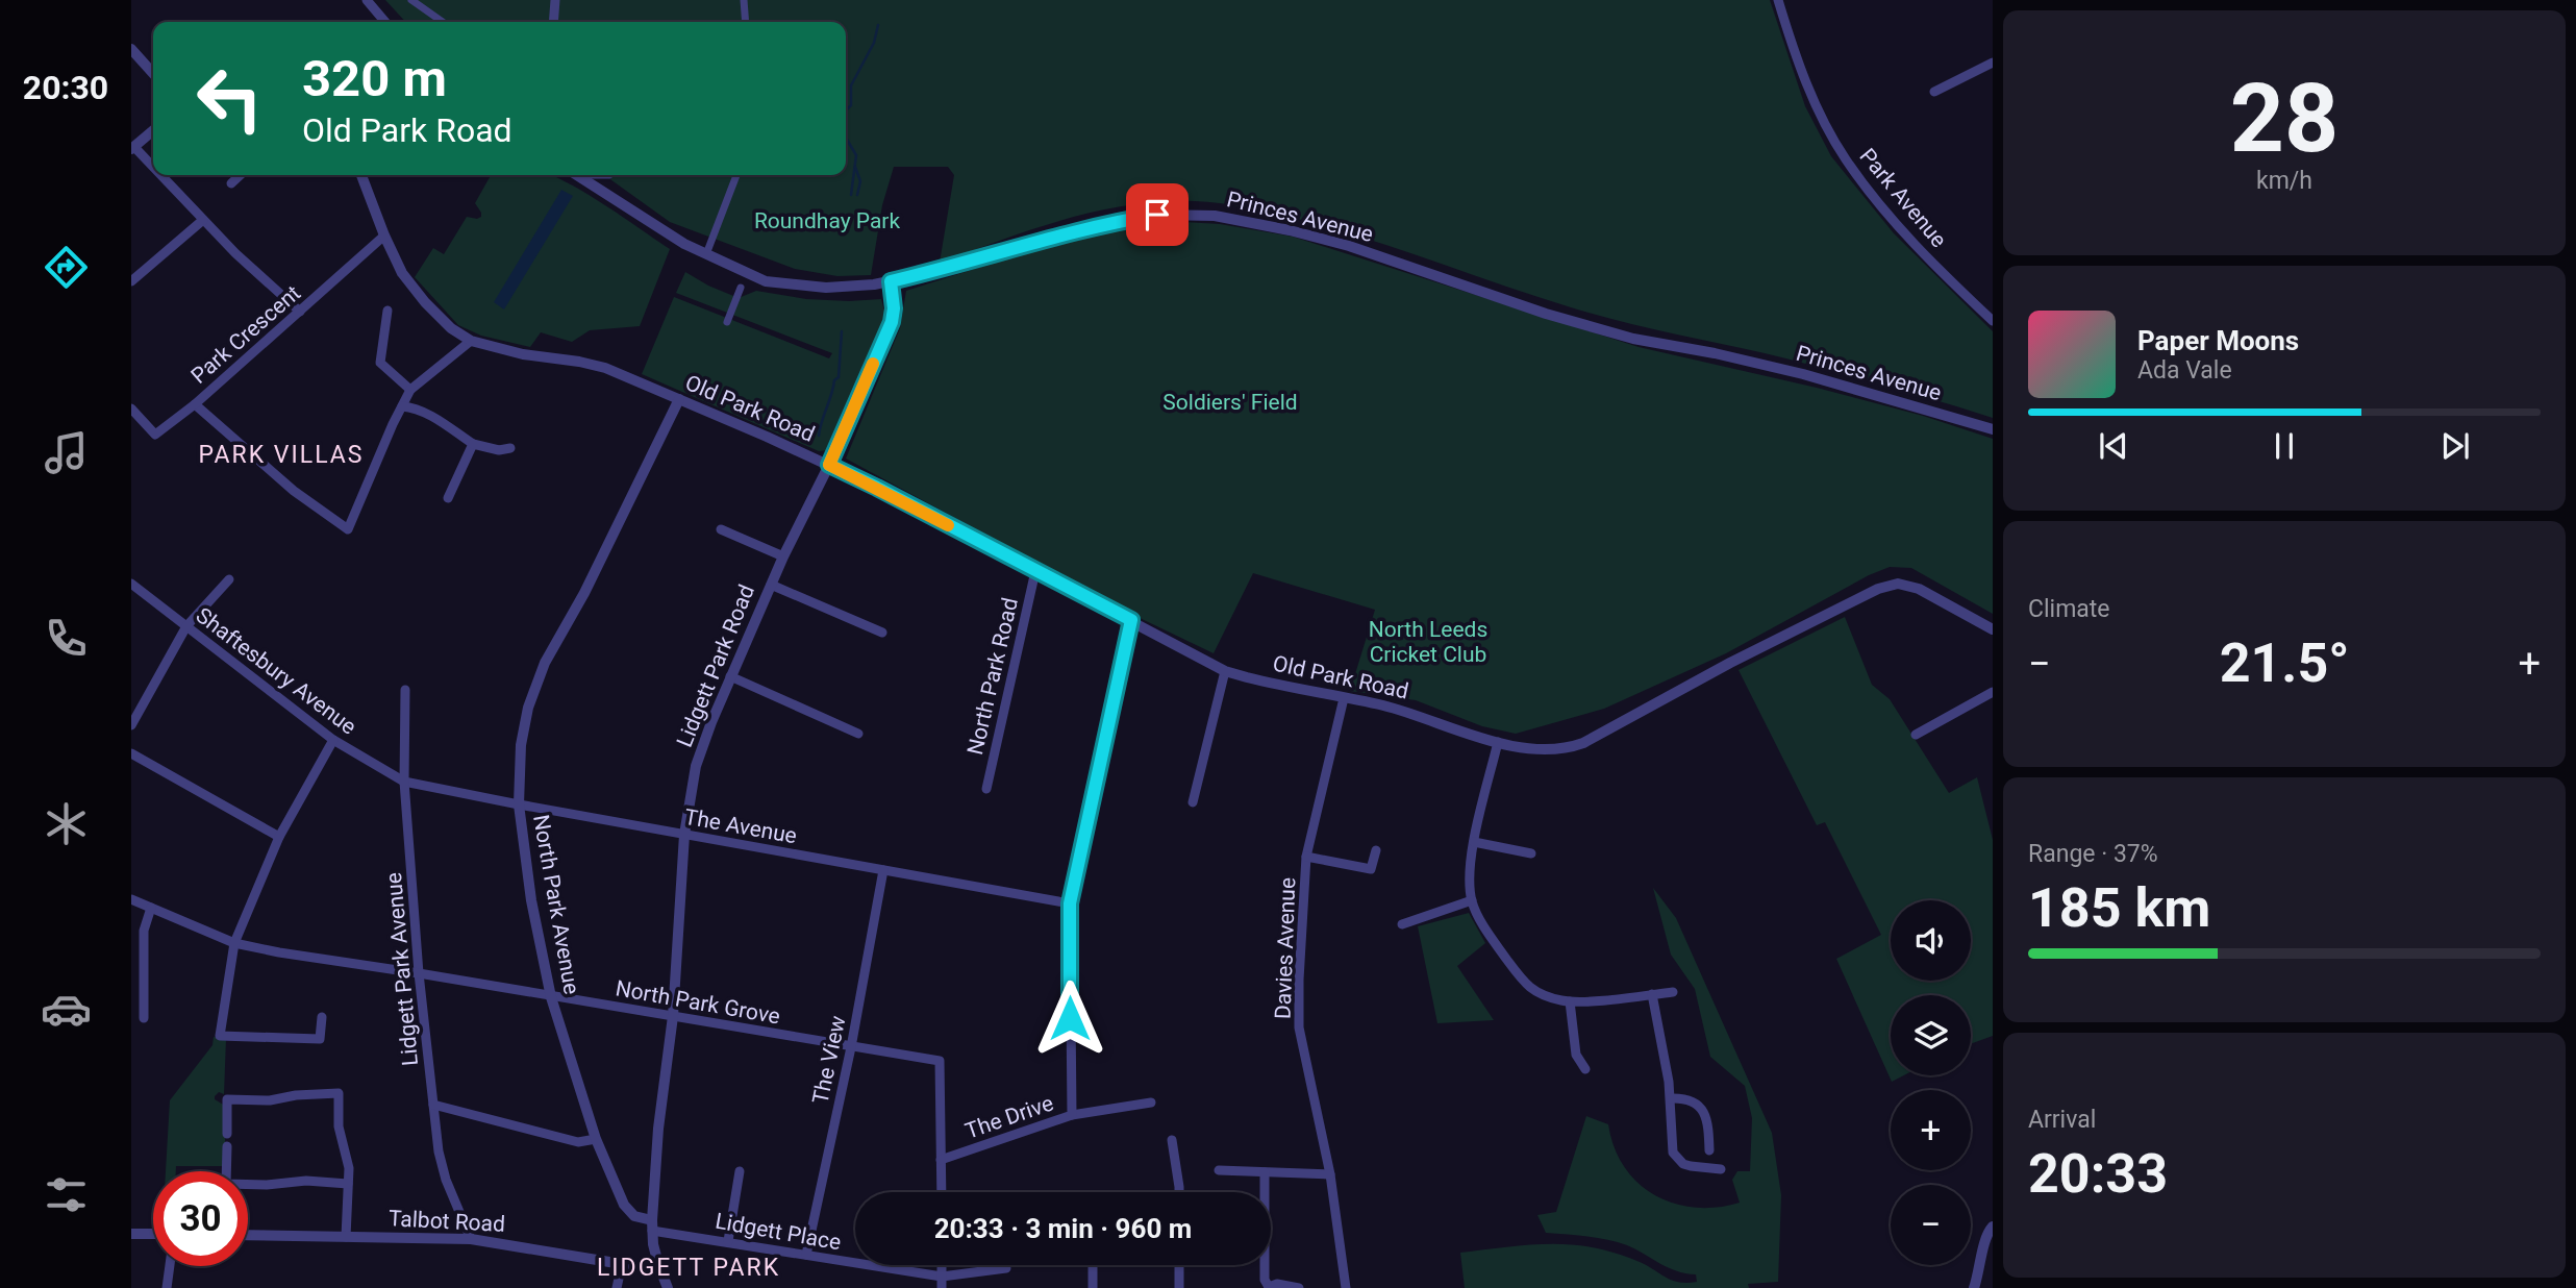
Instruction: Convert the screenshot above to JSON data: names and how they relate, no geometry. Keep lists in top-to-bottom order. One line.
{"streets":{"street":["Park Avenue","Princes Avenue","Park Crescent","Old Park Road","Lidgett Park Road","Shaftesbury Avenue","North Park Road","The Avenue","North Park Avenue","Davies Avenue","Lidgett Park Avenue","North Park Grove","The View","The Drive","Talbot Road","Lidgett Place"]},"crossings":[["Princes Avenue","Lidgett Park Road"],["Park Crescent","Old Park Road"],["Old Park Road","Lidgett Park Road"],["Old Park Road","North Park Road"],["Old Park Road","North Park Avenue"],["Old Park Road","Davies Avenue"],["Old Park Road","The Drive"],["Lidgett Park Road","The Avenue"],["Lidgett Park Road","North Park Avenue"],["Lidgett Park Road","North Park Grove"],["Lidgett Park Road","Lidgett Place"],["Shaftesbury Avenue","The Avenue"],["Shaftesbury Avenue","Lidgett Park Avenue"],["The Avenue","North Park Avenue"],["The Avenue","Lidgett Park Avenue"],["The Avenue","The View"],["The Avenue","The Drive"],["North Park Avenue","North Park Grove"],["North Park Avenue","Lidgett Place"],["Lidgett Park Avenue","North Park Grove"],["Lidgett Park Avenue","Talbot Road"],["North Park Grove","The View"],["North Park Grove","The Drive"],["The View","Lidgett Place"]],"districts":["PARK VILLAS","LIDGETT PARK"],"parks":["Roundhay Park","Soldiers' Field","North Leeds Cricket Club"],"page":{"tabs":"20:30","tile":[["28","km/h"],"Climate",["Range · 37%","185 km"],["Arrival","20:33"]],"turn":["320 m","Old Park Road"],"song":["Paper Moons","Ada Vale"],"heat":["−","21.5°","+"],"map_buttons":["+","−"],"limit":"30","trip":"20:33 · 3 min · 960 m"}}
